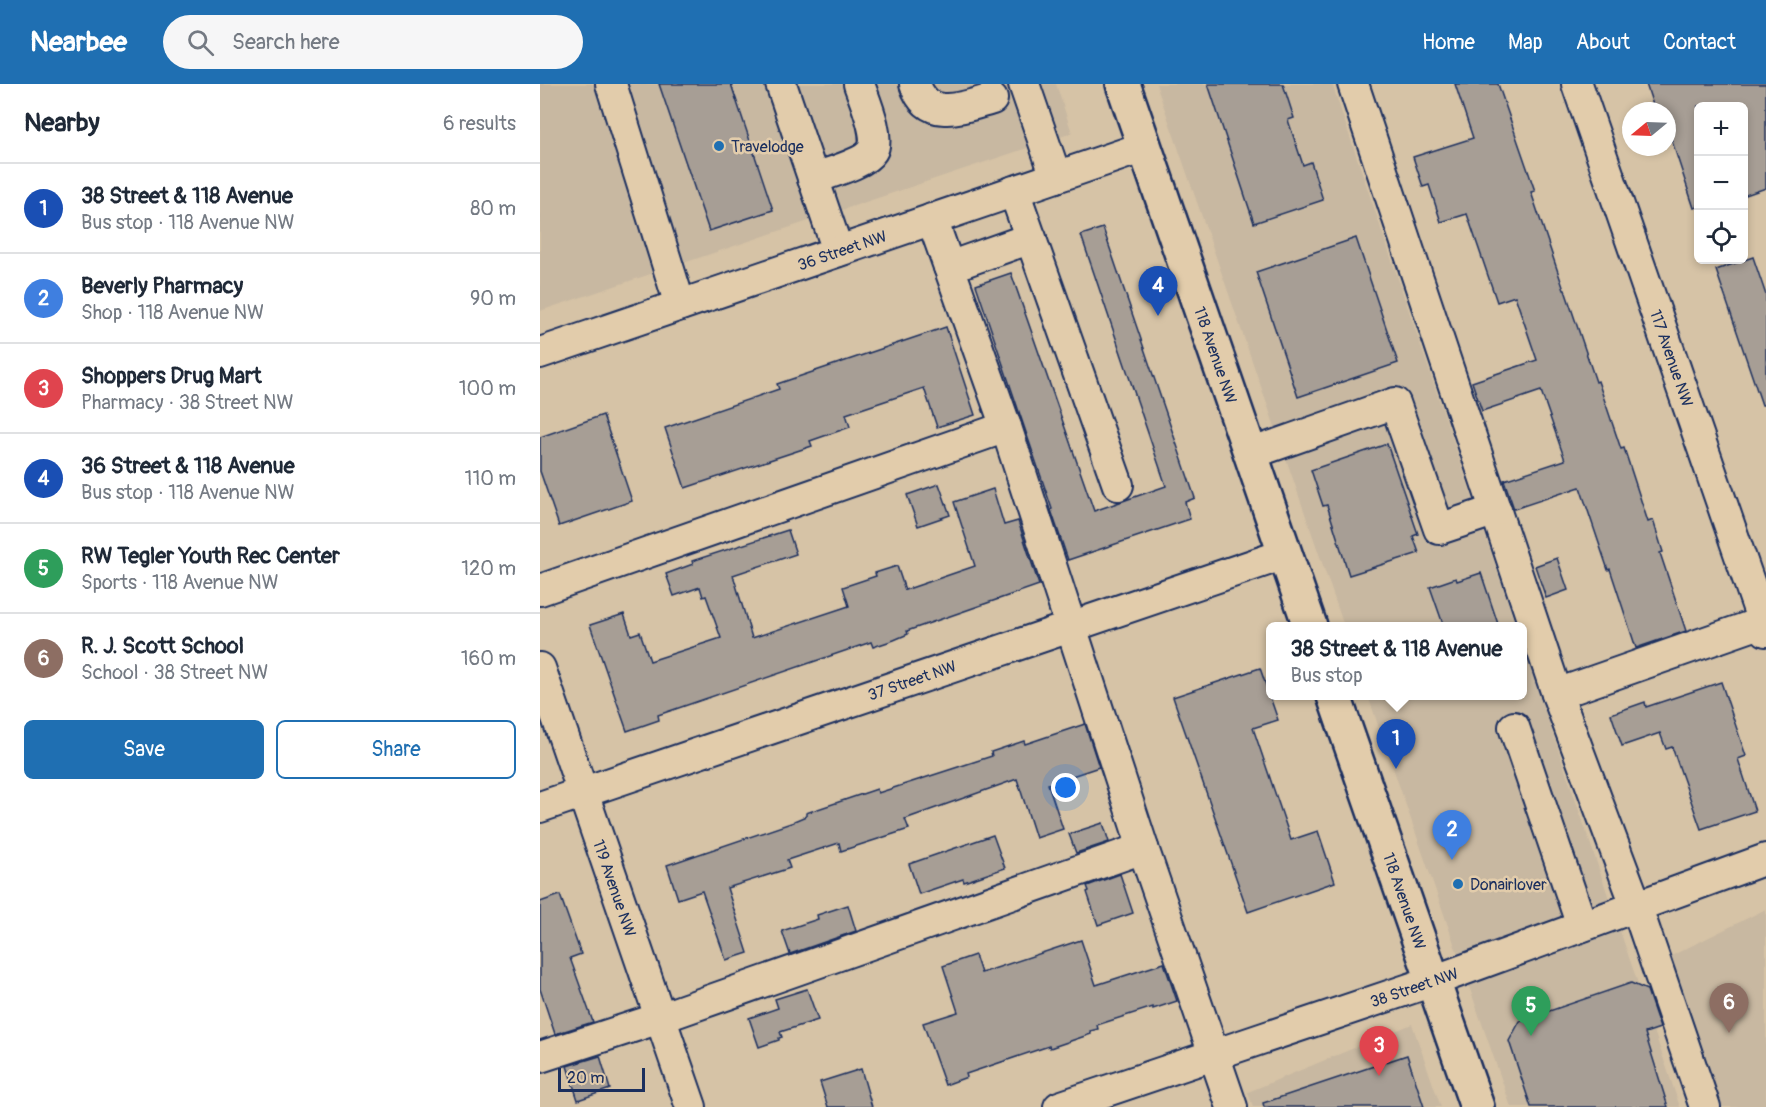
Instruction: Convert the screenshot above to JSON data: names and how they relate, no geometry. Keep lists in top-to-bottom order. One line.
{"streets":{"main road":["118 Avenue NW"],"street":["36 Street NW","117 Avenue NW","37 Street NW","119 Avenue NW","38 Street NW"]},"crossings":[["36 Street NW","118 Avenue NW"],["118 Avenue NW","37 Street NW"],["118 Avenue NW","38 Street NW"],["37 Street NW","119 Avenue NW"]],"places":["Travelodge","Donairlover"],"scale_bar":"20 m","north":"left","page":{"header":"Nearbee","search":"Search here","nav":["Home","Map","About","Contact"],"heading":["Nearby","6 results"],"map_buttons":["+","−"],"list":[{"mark":"1","name":"38 Street & 118 Avenue","note":"Bus stop · 118 Avenue NW","value":"80 m"},{"mark":"2","name":"Beverly Pharmacy","note":"Shop · 118 Avenue NW","value":"90 m"},{"mark":"3","name":"Shoppers Drug Mart","note":"Pharmacy · 38 Street NW","value":"100 m"},{"mark":"4","name":"36 Street & 118 Avenue","note":"Bus stop · 118 Avenue NW","value":"110 m"},{"mark":"5","name":"RW Tegler Youth Rec Center","note":"Sports · 118 Avenue NW","value":"120 m"},{"mark":"6","name":"R. J. Scott School","note":"School · 38 Street NW","value":"160 m"}],"pins":["4","1","2","6","5","3"],"popup":["38 Street & 118 Avenue","Bus stop"],"buttons":["Save","Share"],"scale":"20 m"}}
